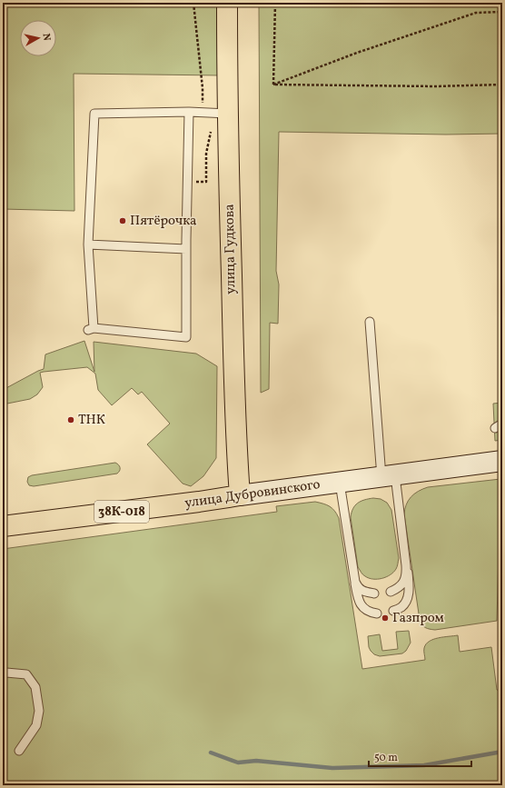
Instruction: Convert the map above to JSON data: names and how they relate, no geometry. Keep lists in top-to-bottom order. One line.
{"streets":{"main road":["улица Гудкова","улица Дубровинского","38К-018"]},"crossings":[["улица Гудкова","улица Дубровинского"]],"places":["Пятёрочка","ТНК","Газпром"],"scale_bar":"50 m","north":"right"}
